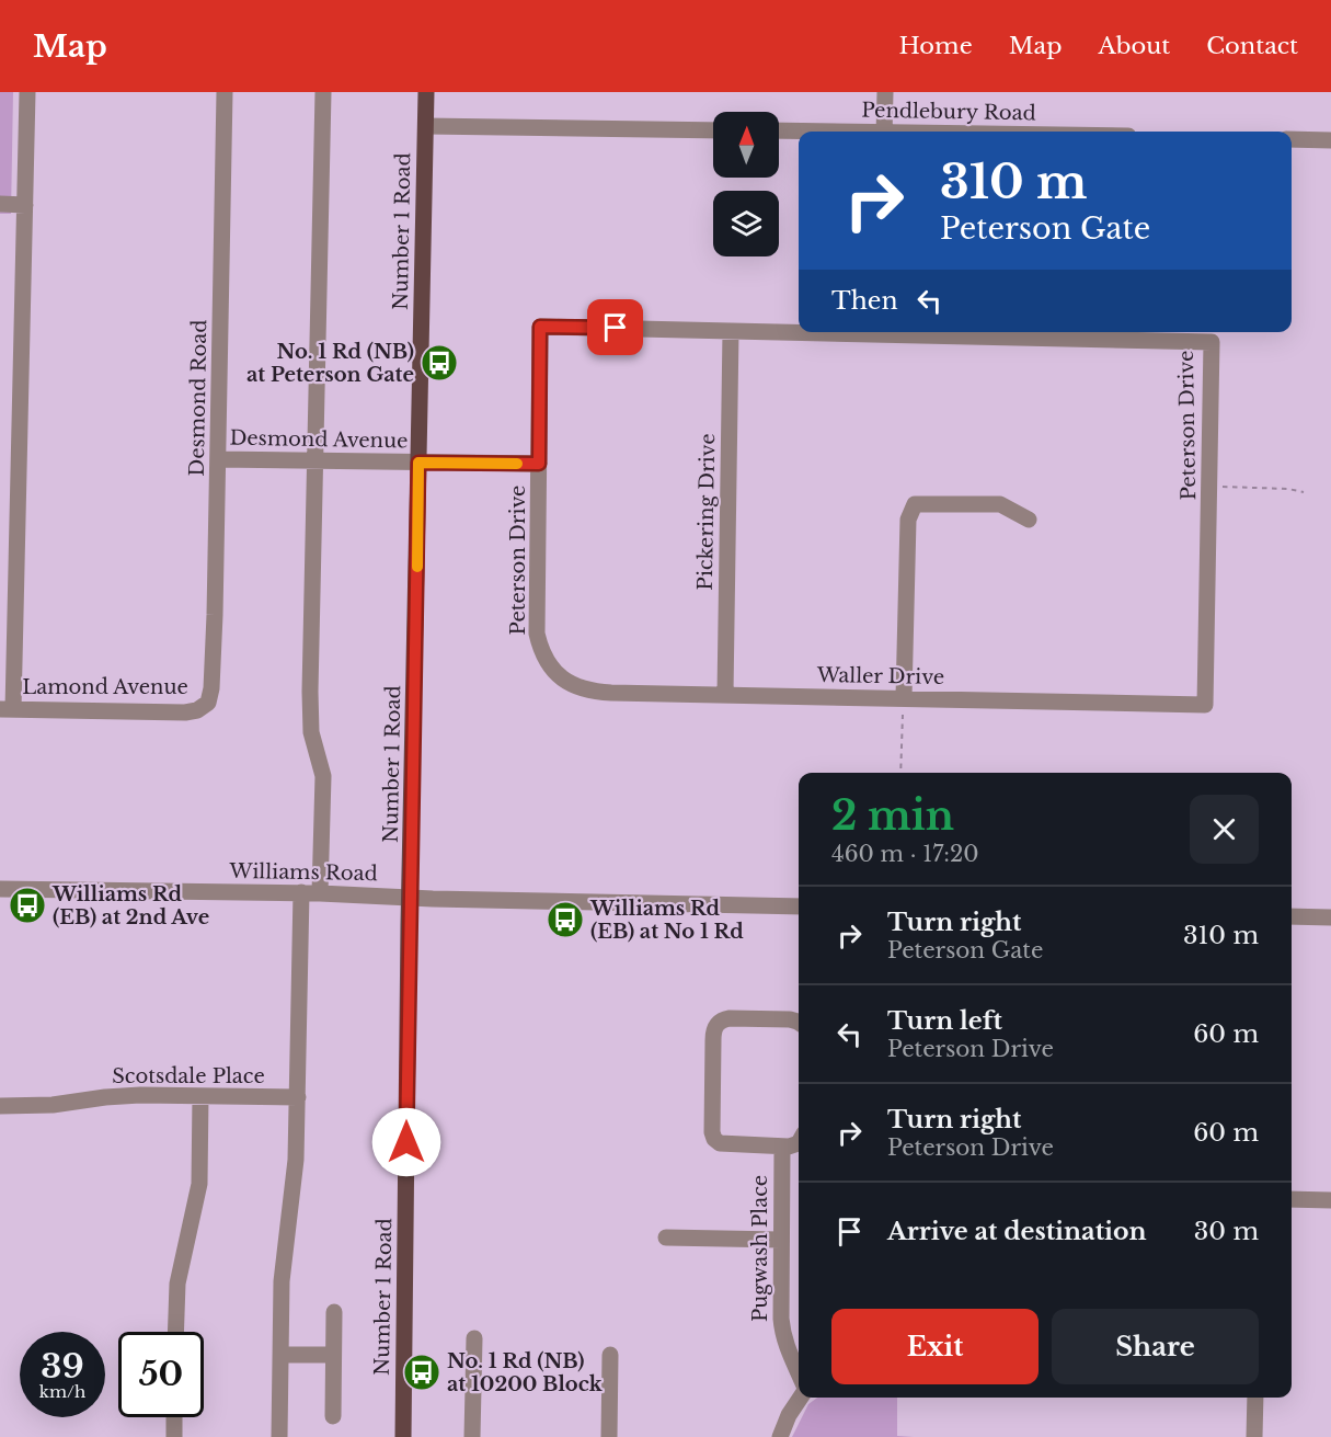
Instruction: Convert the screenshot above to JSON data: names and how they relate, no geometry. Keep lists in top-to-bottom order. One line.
{"streets":{"main road":["Number 1 Road"],"street":["Pendlebury Road","Desmond Road","Peterson Drive","Desmond Avenue","Pickering Drive","Waller Drive","Lamond Avenue","Williams Road","Scotsdale Place","Pugwash Place"]},"crossings":[["Number 1 Road","Desmond Avenue"],["Number 1 Road","Williams Road"],["Desmond Road","Desmond Avenue"],["Desmond Road","Lamond Avenue"],["Peterson Drive","Desmond Avenue"],["Peterson Drive","Pickering Drive"],["Peterson Drive","Waller Drive"],["Pickering Drive","Waller Drive"]],"places":{"bus stop":["No. 1 Rd (NB) at Peterson Gate","Williams Rd (EB) at 2nd Ave","Williams Rd (EB) at No 1 Rd","No. 1 Rd (NB) at 10200 Block"]},"north":"top","page":{"header":"Map","nav":["Home","Map","About","Contact"],"turn":["310 m","Peterson Gate"],"then":"Then","heading":["2 min","460 m · 17:20"],"list":[{"name":"Turn right","note":"Peterson Gate","value":"310 m"},{"name":"Turn left","note":"Peterson Drive","value":"60 m"},{"name":"Turn right","note":"Peterson Drive","value":"60 m"},{"name":"Arrive at destination","value":"30 m"}],"buttons":["Exit","Share"],"speed":"39 km/h","limit":"50"}}
